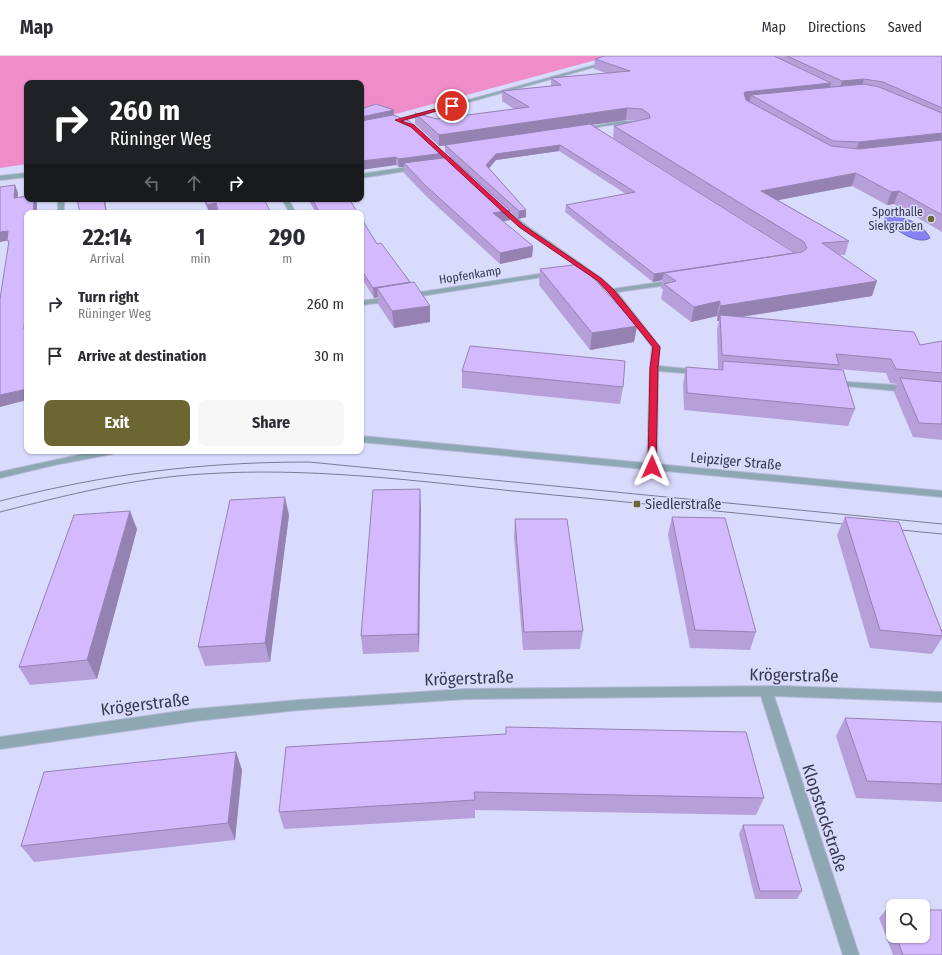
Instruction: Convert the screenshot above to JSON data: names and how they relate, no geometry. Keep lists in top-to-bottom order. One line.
{"streets":{"street":["Hopfenkamp","Leipziger Straße","Krögerstraße","Klopstockstraße"]},"crossings":[["Krögerstraße","Klopstockstraße"]],"places":{"other":["Sporthalle Siekgraben"],"transit":["Siedlerstraße"]},"page":{"header":"Map","nav":["Map","Directions","Saved"],"turn":["260 m","Rüninger Weg"],"eta":["22:14","Arrival","1","min","290","m"],"list":[{"name":"Turn right","note":"Rüninger Weg","value":"260 m"},{"name":"Arrive at destination","value":"30 m"}],"buttons":["Exit","Share"]}}
